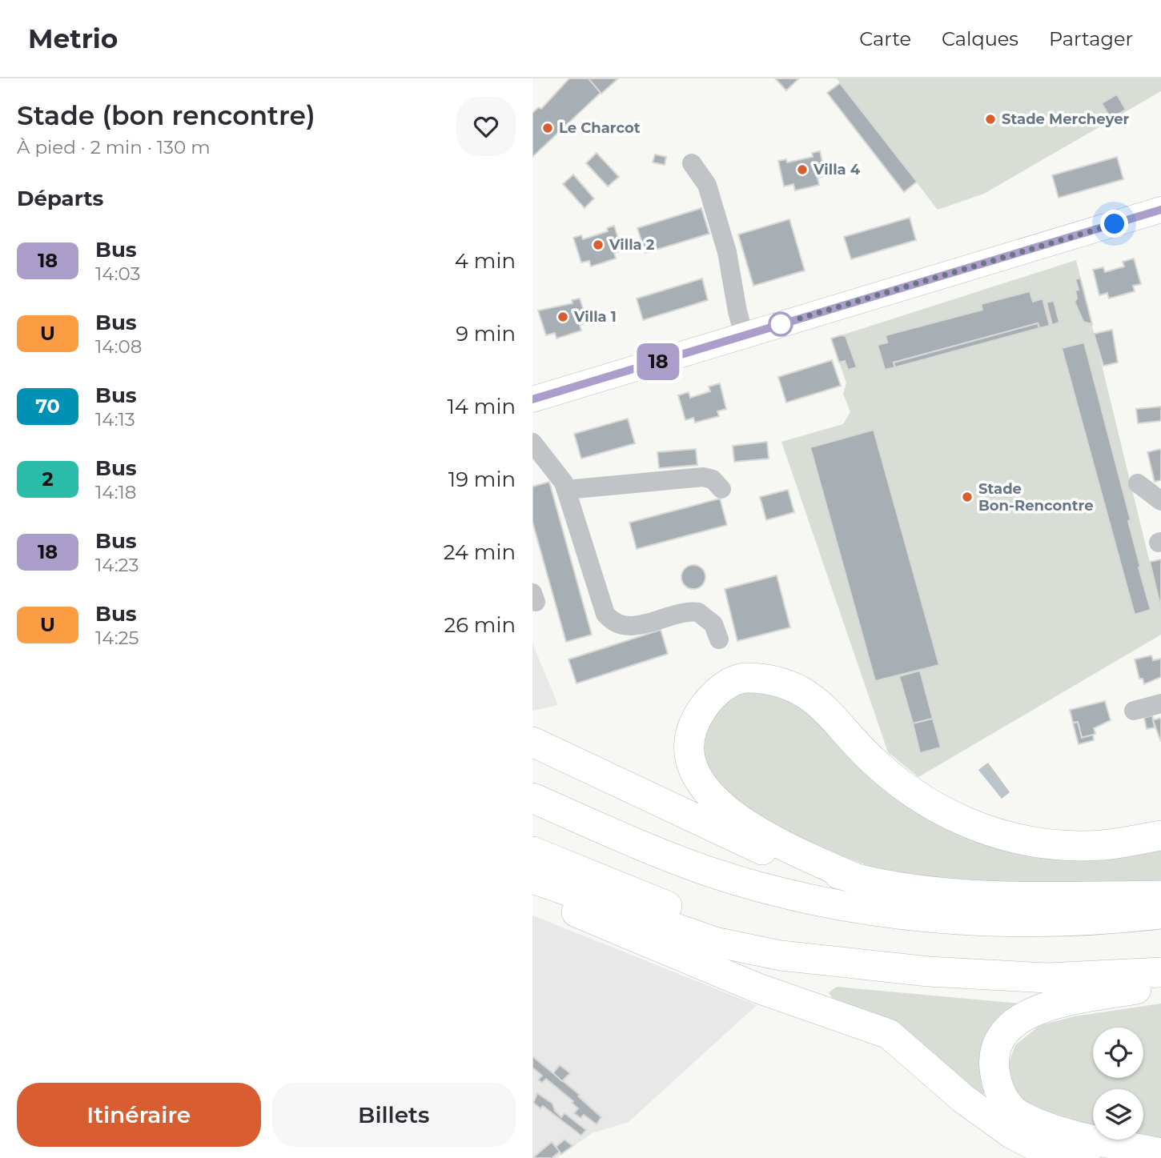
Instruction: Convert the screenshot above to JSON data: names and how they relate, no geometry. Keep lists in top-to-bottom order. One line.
{"places":["Stade Mercheyer","Le Charcot","Villa 4","Villa 2","Villa 1","Stade Bon-Rencontre"],"lines":["bus line 18"],"page":{"header":"Metrio","nav":["Carte","Calques","Partager"],"heading":[["Stade (bon rencontre)","À pied · 2 min · 130 m"],"Départs"],"on_map":"18","list":[{"mark":"18","name":"Bus","note":"14:03","value":"4 min"},{"mark":"U","name":"Bus","note":"14:08","value":"9 min"},{"mark":"70","name":"Bus","note":"14:13","value":"14 min"},{"mark":"2","name":"Bus","note":"14:18","value":"19 min"},{"mark":"18","name":"Bus","note":"14:23","value":"24 min"},{"mark":"U","name":"Bus","note":"14:25","value":"26 min"}],"buttons":["Itinéraire","Billets"]}}
